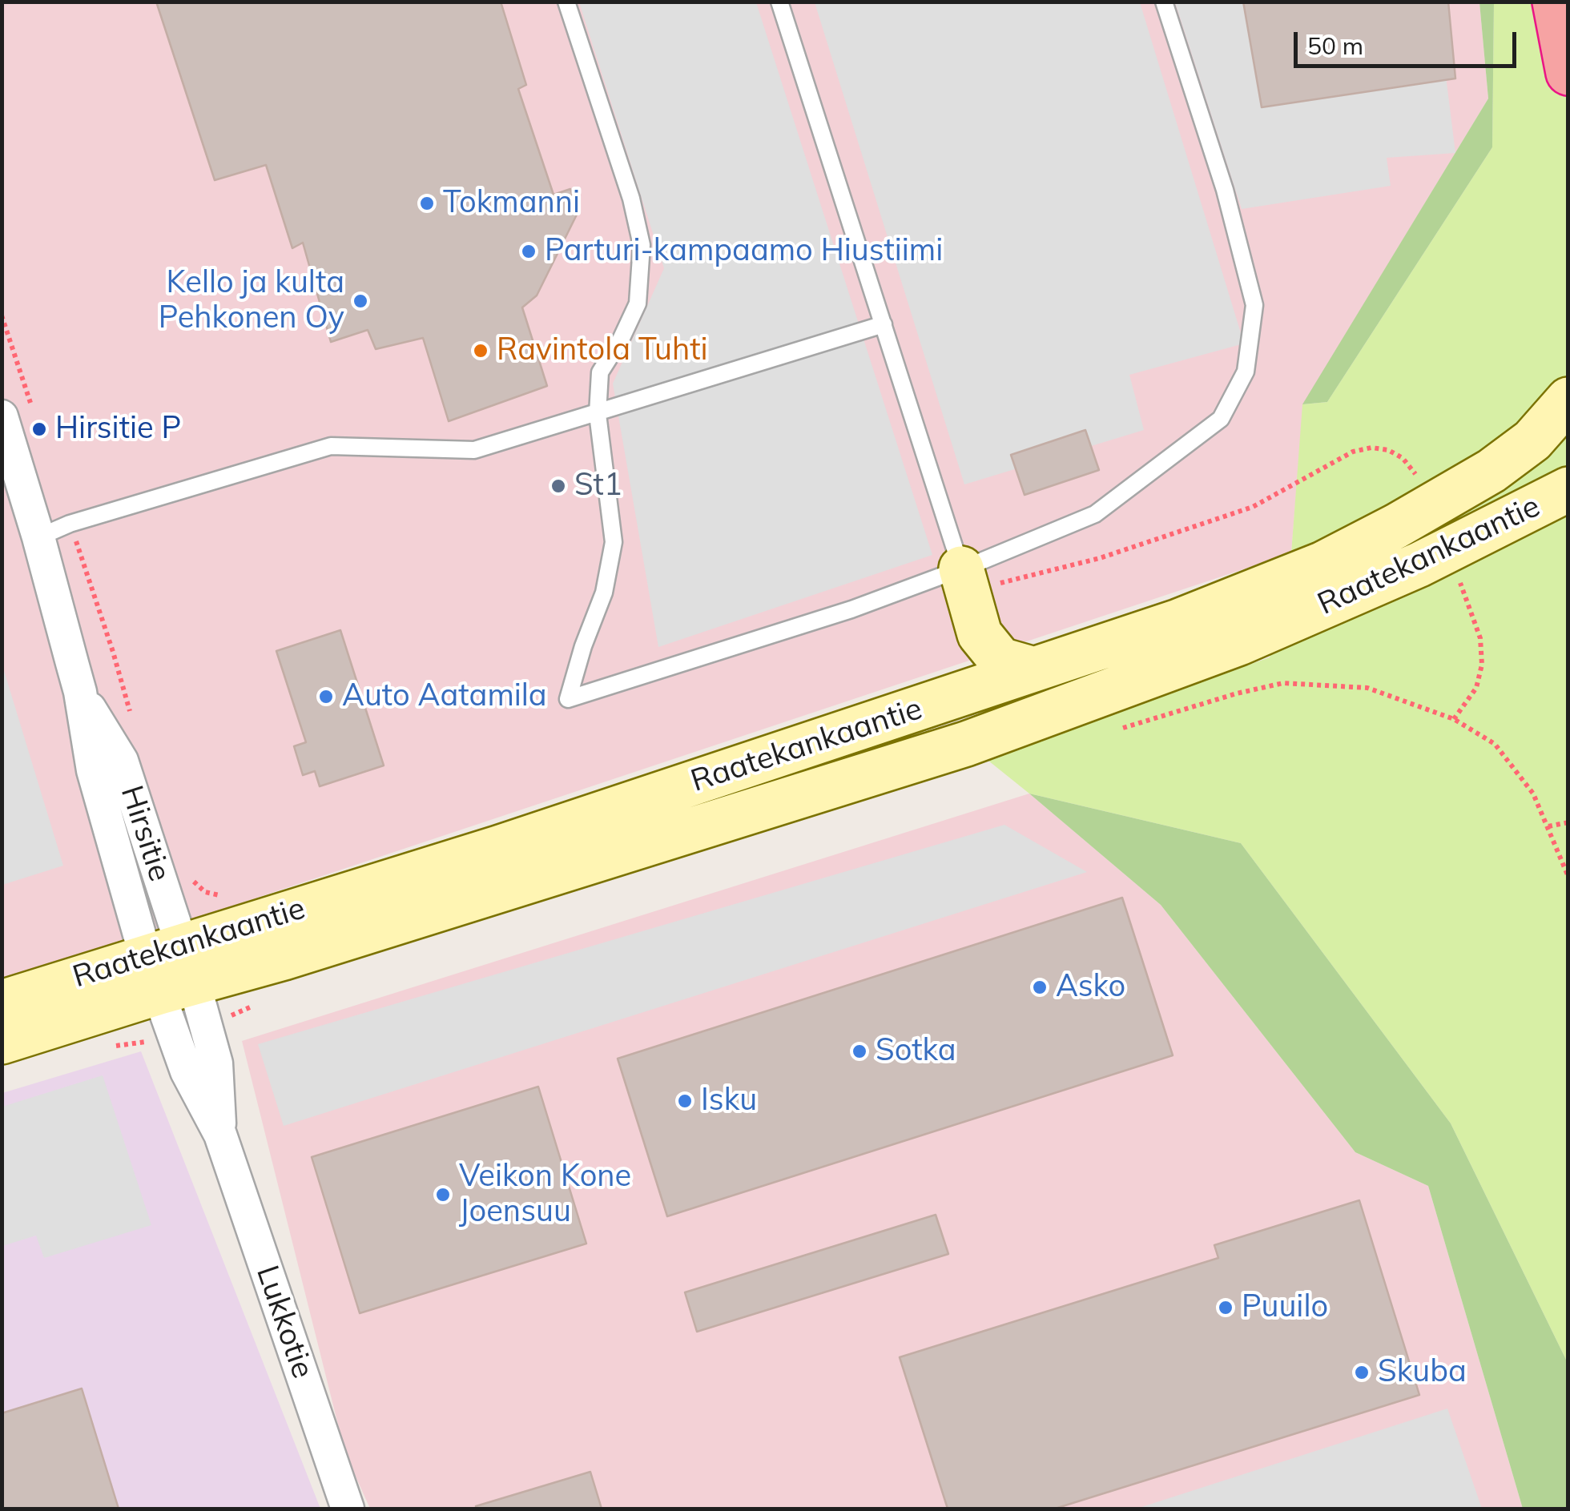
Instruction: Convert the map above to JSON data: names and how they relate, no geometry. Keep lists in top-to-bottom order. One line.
{"streets":{"main road":["Raatekankaantie"],"street":["Hirsitie","Lukkotie"]},"crossings":[["Raatekankaantie","Hirsitie"],["Hirsitie","Lukkotie"]],"places":["Tokmanni","Parturi-kampaamo Hiustiimi","Kello ja kulta Pehkonen Oy","Ravintola Tuhti","Hirsitie P","St1","Auto Aatamila","Asko","Sotka","Isku","Veikon Kone Joensuu","Puuilo","Skuba"],"scale_bar":"50 m"}
